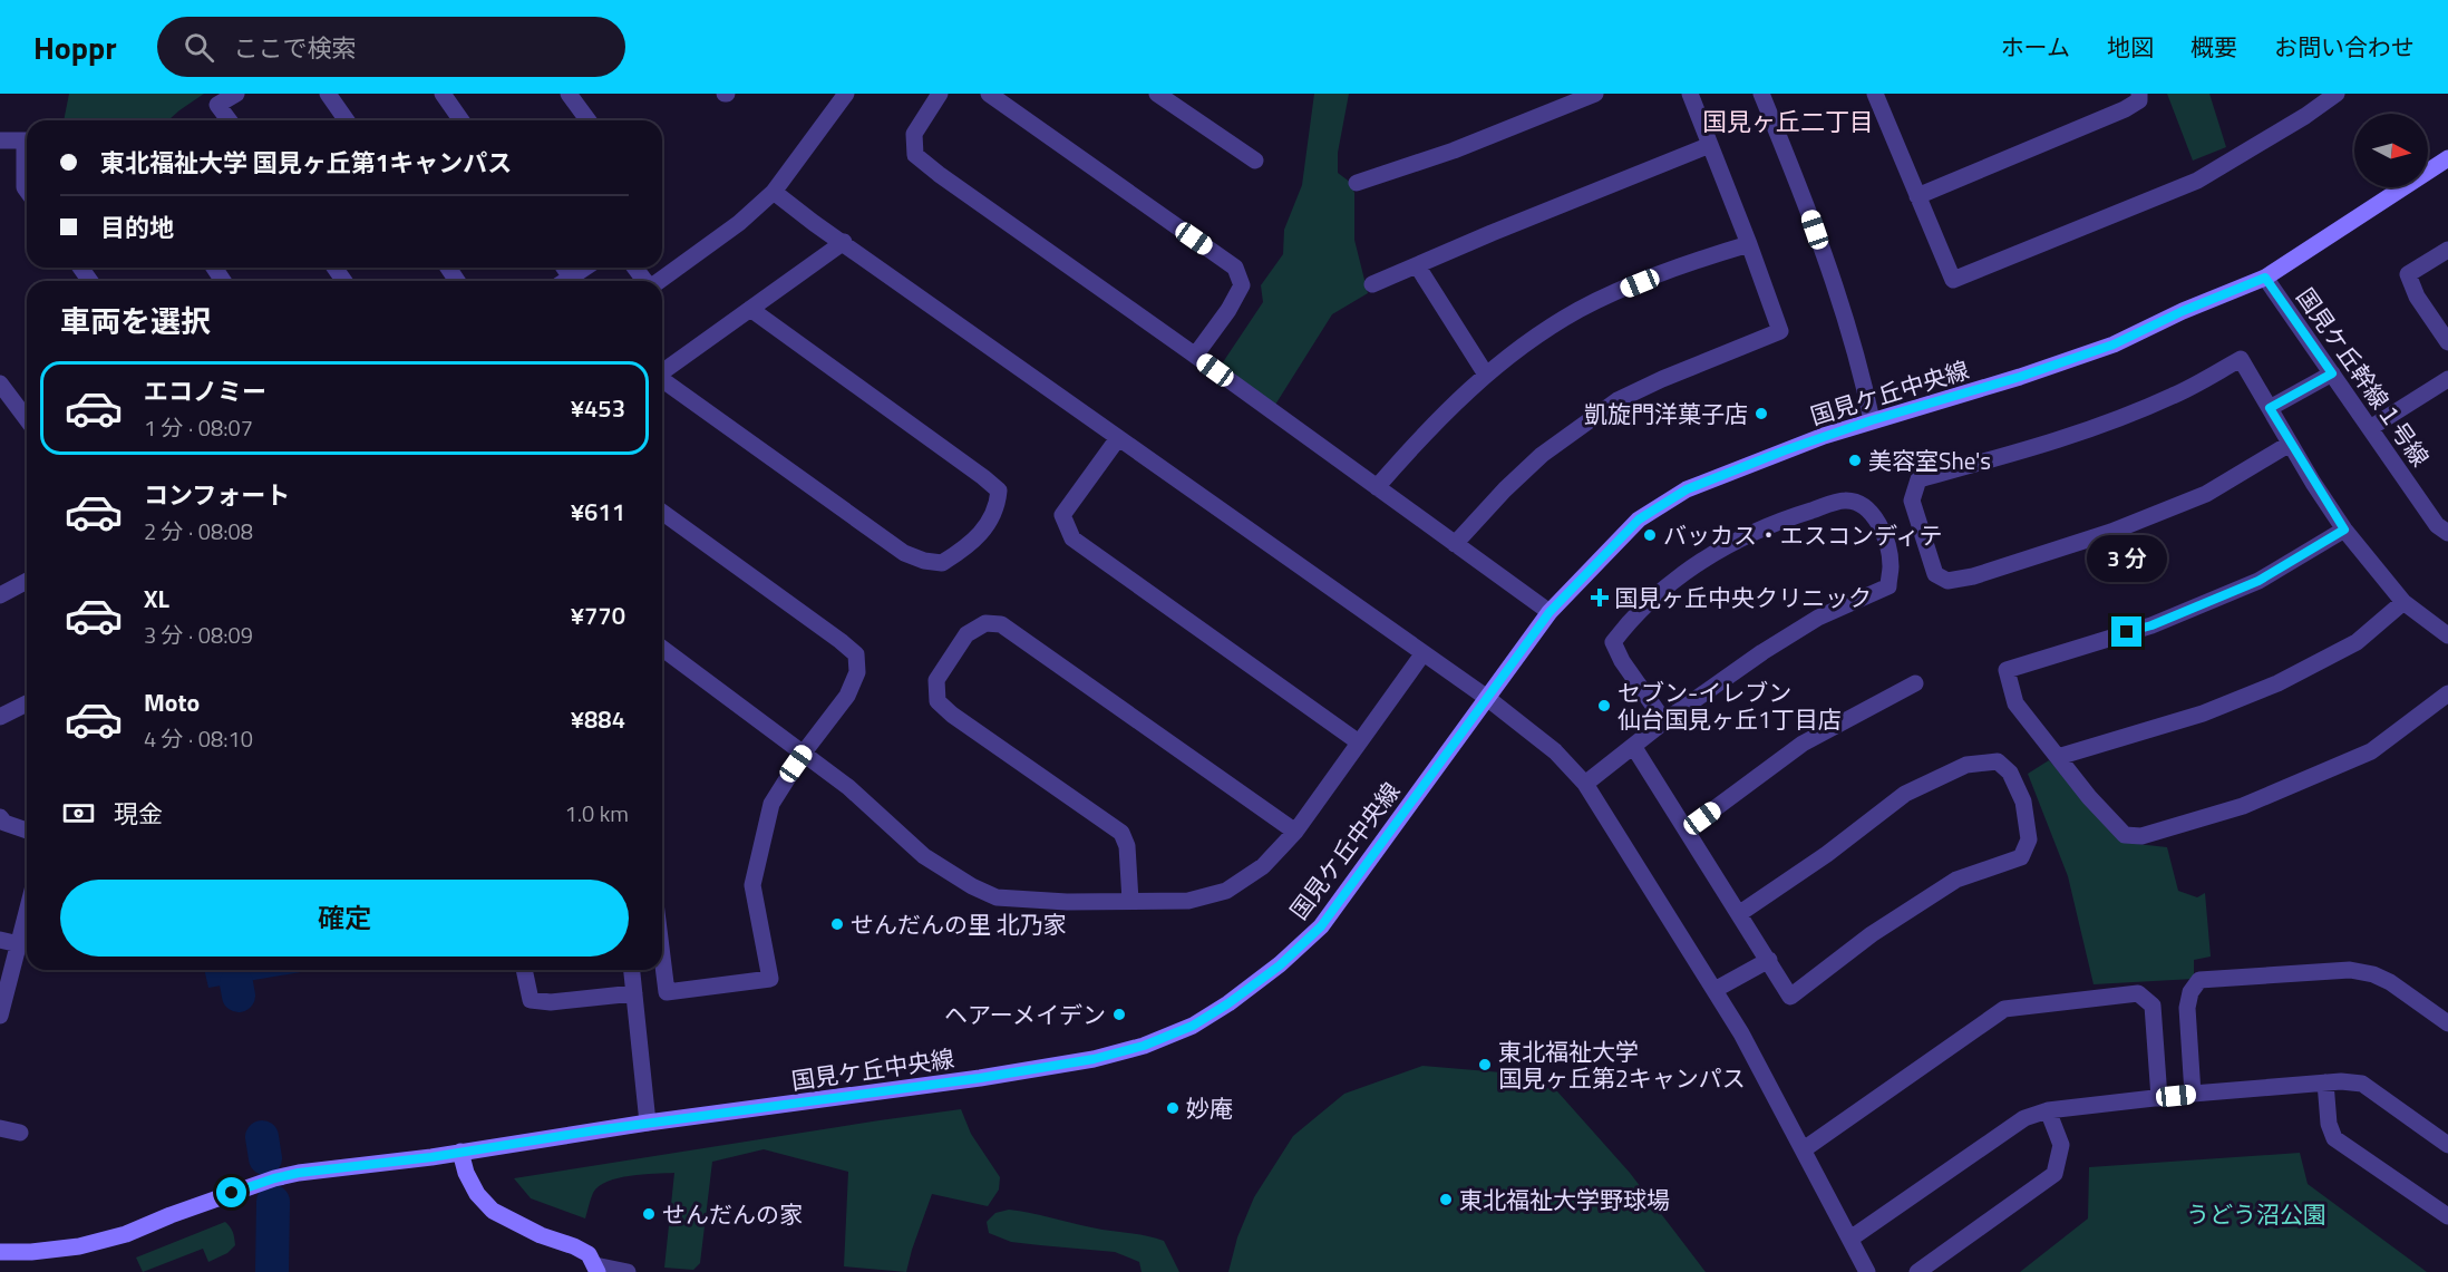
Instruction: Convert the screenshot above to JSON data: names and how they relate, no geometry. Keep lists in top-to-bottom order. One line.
{"streets":{"street":["国見ケ丘幹線１号線","国見ケ丘中央線"]},"crossings":[["国見ケ丘幹線１号線","国見ケ丘中央線"]],"districts":["国見ヶ丘二丁目"],"parks":["うどう沼公園"],"places":{"other":["凱旋門洋菓子店","美容室She's","バッカス・エスコンディテ","セブン-イレブン 仙台国見ヶ丘1丁目店","せんだんの里 北乃家","ヘアーメイデン","東北福祉大学 国見ヶ丘第2キャンパス","妙庵","東北福祉大学野球場","せんだんの家"],"health":["国見ヶ丘中央クリニック"]},"north":"right","page":{"header":"Hoppr","search":"ここで検索","nav":["ホーム","地図","概要","お問い合わせ"],"banner":["東北福祉大学 国見ヶ丘第1キャンパス","目的地"],"heading":"車両を選択","list":[{"name":"エコノミー","note":"1 分 · 08:07","value":"¥453"},{"name":"コンフォート","note":"2 分 · 08:08","value":"¥611"},{"name":"XL","note":"3 分 · 08:09","value":"¥770"},{"name":"Moto","note":"4 分 · 08:10","value":"¥884"}],"bubble":"3 分","pay":["現金","1.0 km"],"buttons":"確定"}}
